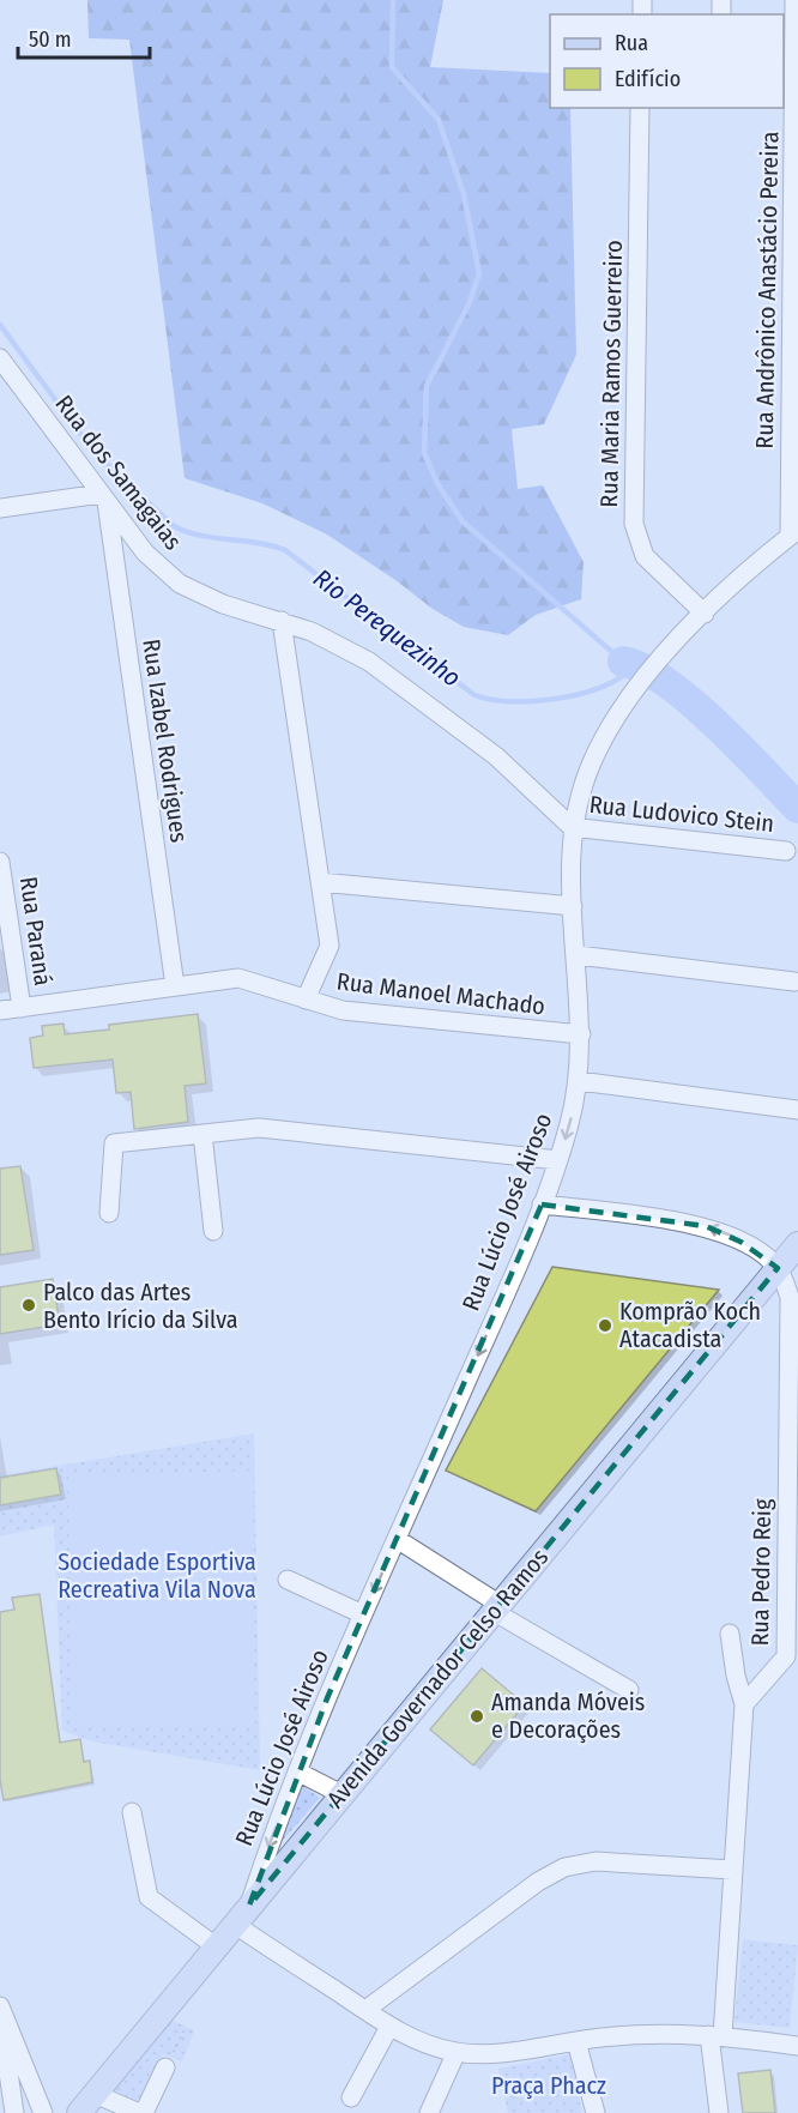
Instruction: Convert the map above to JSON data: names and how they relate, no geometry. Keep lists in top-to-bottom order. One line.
{"streets":{"main road":["Avenida Governador Celso Ramos"],"street":["Rua Andrônico Anastácio Pereira","Rua Maria Ramos Guerreiro","Rua dos Samagaias","Rua Izabel Rodrigues","Rua Ludovico Stein","Rua Paraná","Rua Manoel Machado","Rua Lúcio José Airoso","Rua Pedro Reig"]},"crossings":[["Rua Andrônico Anastácio Pereira","Rua Lúcio José Airoso"],["Rua Maria Ramos Guerreiro","Rua Lúcio José Airoso"],["Rua dos Samagaias","Rua Izabel Rodrigues"],["Rua dos Samagaias","Rua Ludovico Stein"],["Rua dos Samagaias","Rua Lúcio José Airoso"],["Rua Izabel Rodrigues","Rua Manoel Machado"],["Rua Ludovico Stein","Rua Lúcio José Airoso"],["Rua Paraná","Rua Manoel Machado"],["Rua Manoel Machado","Rua Lúcio José Airoso"],["Rua Lúcio José Airoso","Avenida Governador Celso Ramos"],["Rua Pedro Reig","Avenida Governador Celso Ramos"]],"one_way":["Rua Lúcio José Airoso"],"water":["Rio Perequezinho"],"parks":["Sociedade Esportiva Recreativa Vila Nova","Praça Phacz"],"places":["Palco das Artes Bento Irício da Silva","Komprão Koch Atacadista","Amanda Móveis e Decorações"],"legend":["Rua","Edifício"],"scale_bar":"50 m"}
